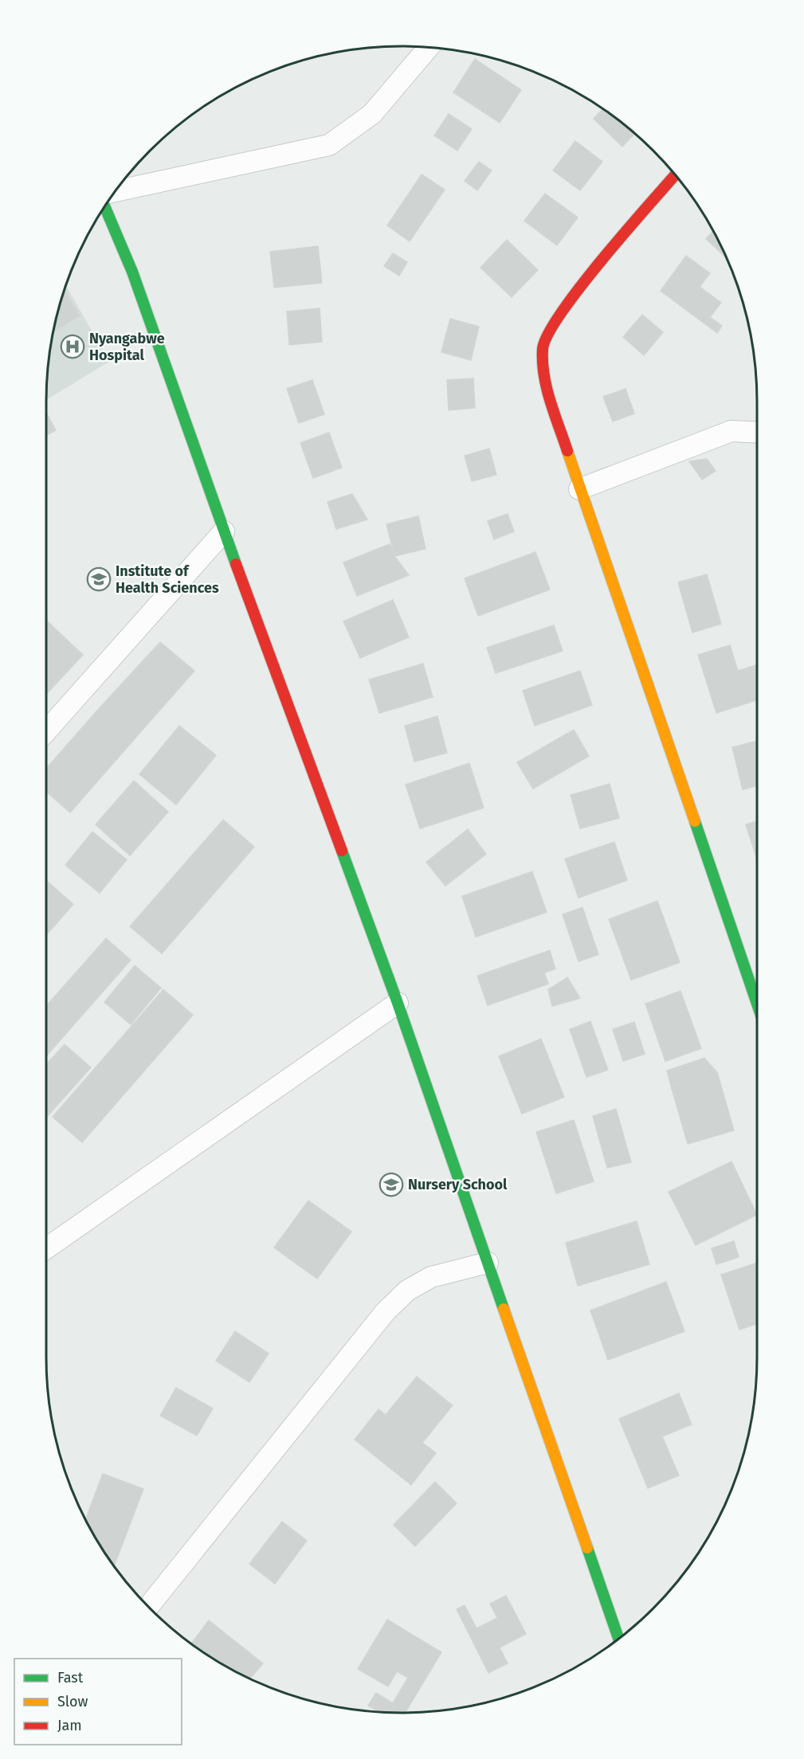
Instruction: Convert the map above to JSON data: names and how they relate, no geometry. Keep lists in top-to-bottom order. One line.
{"places":{"hospital":["Nyangabwe Hospital"],"school or university":["Institute of Health Sciences","Nursery School"]},"legend":["Fast","Slow","Jam"]}
